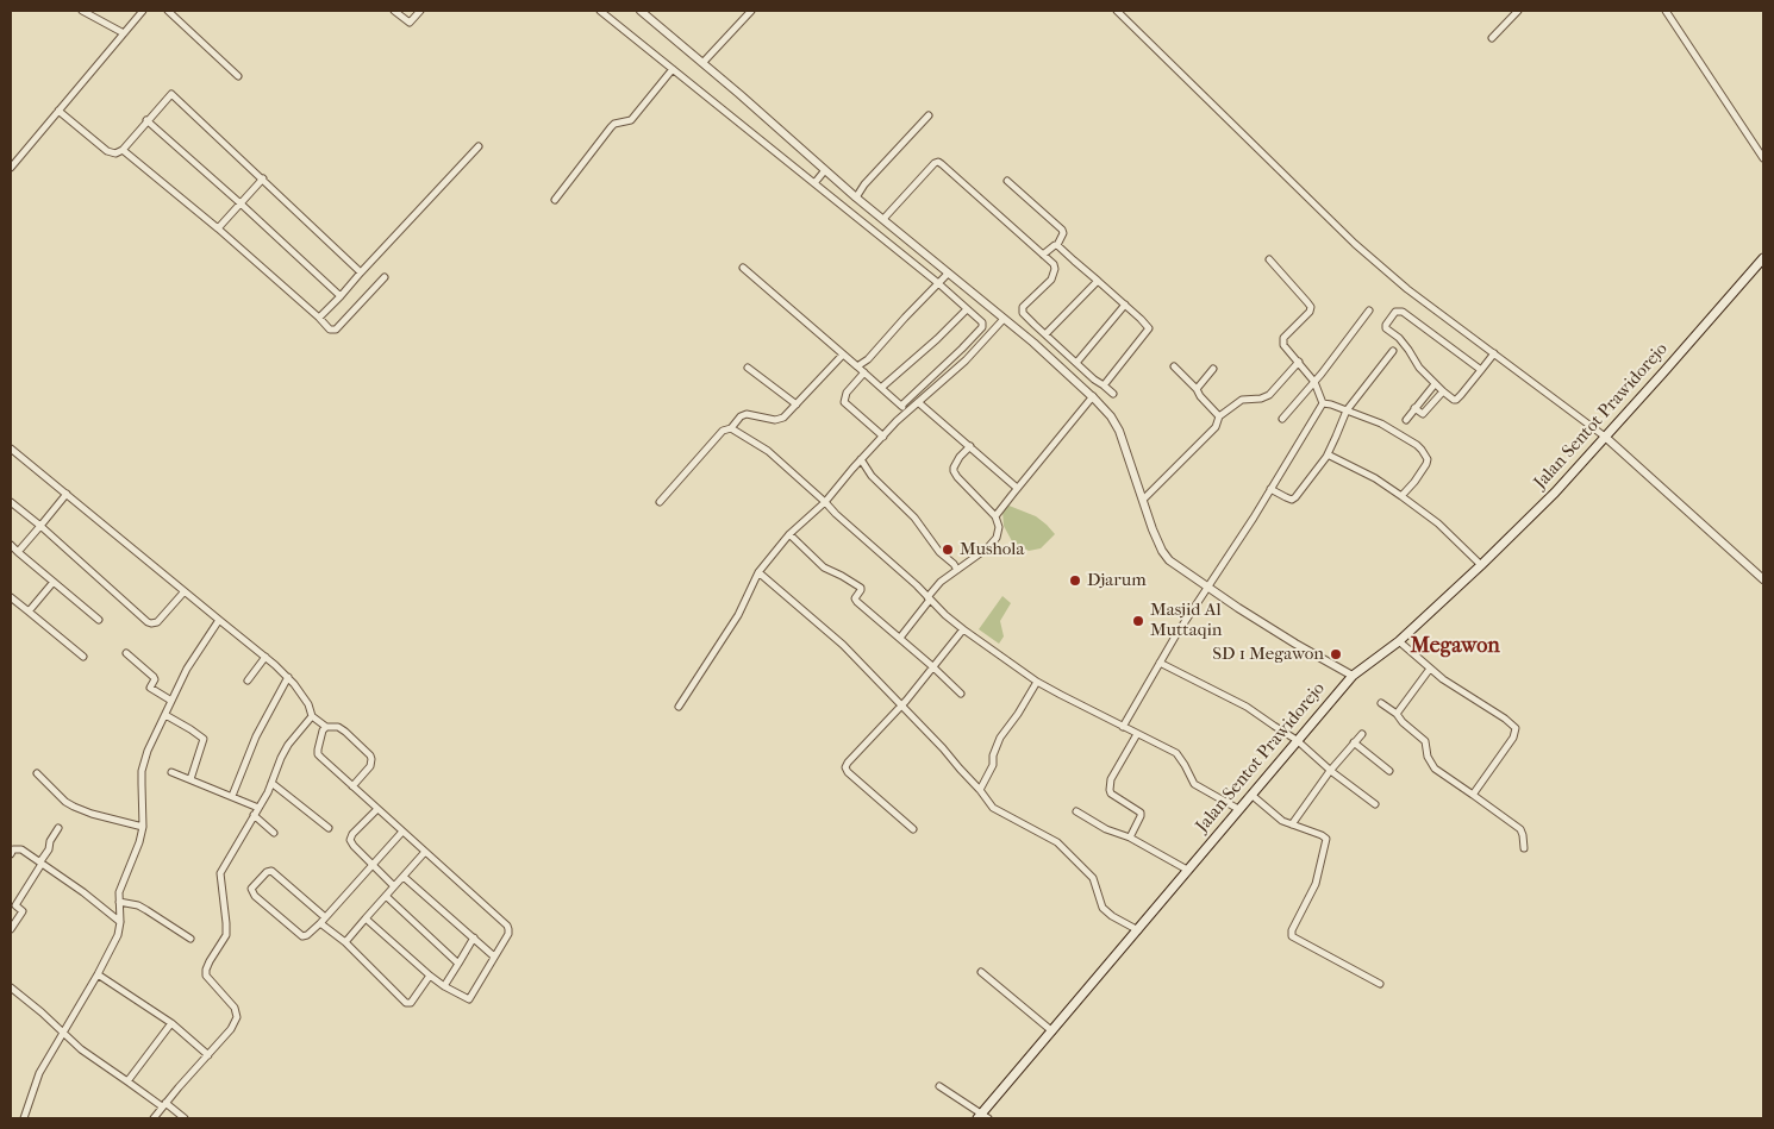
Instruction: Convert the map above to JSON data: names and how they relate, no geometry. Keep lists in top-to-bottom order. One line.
{"streets":{"main road":["Jalan Sentot Prawidorejo"]},"districts":["Megawon"],"places":["Mushola","Djarum","Masjid Al Muttaqin","SD 1 Megawon"]}
